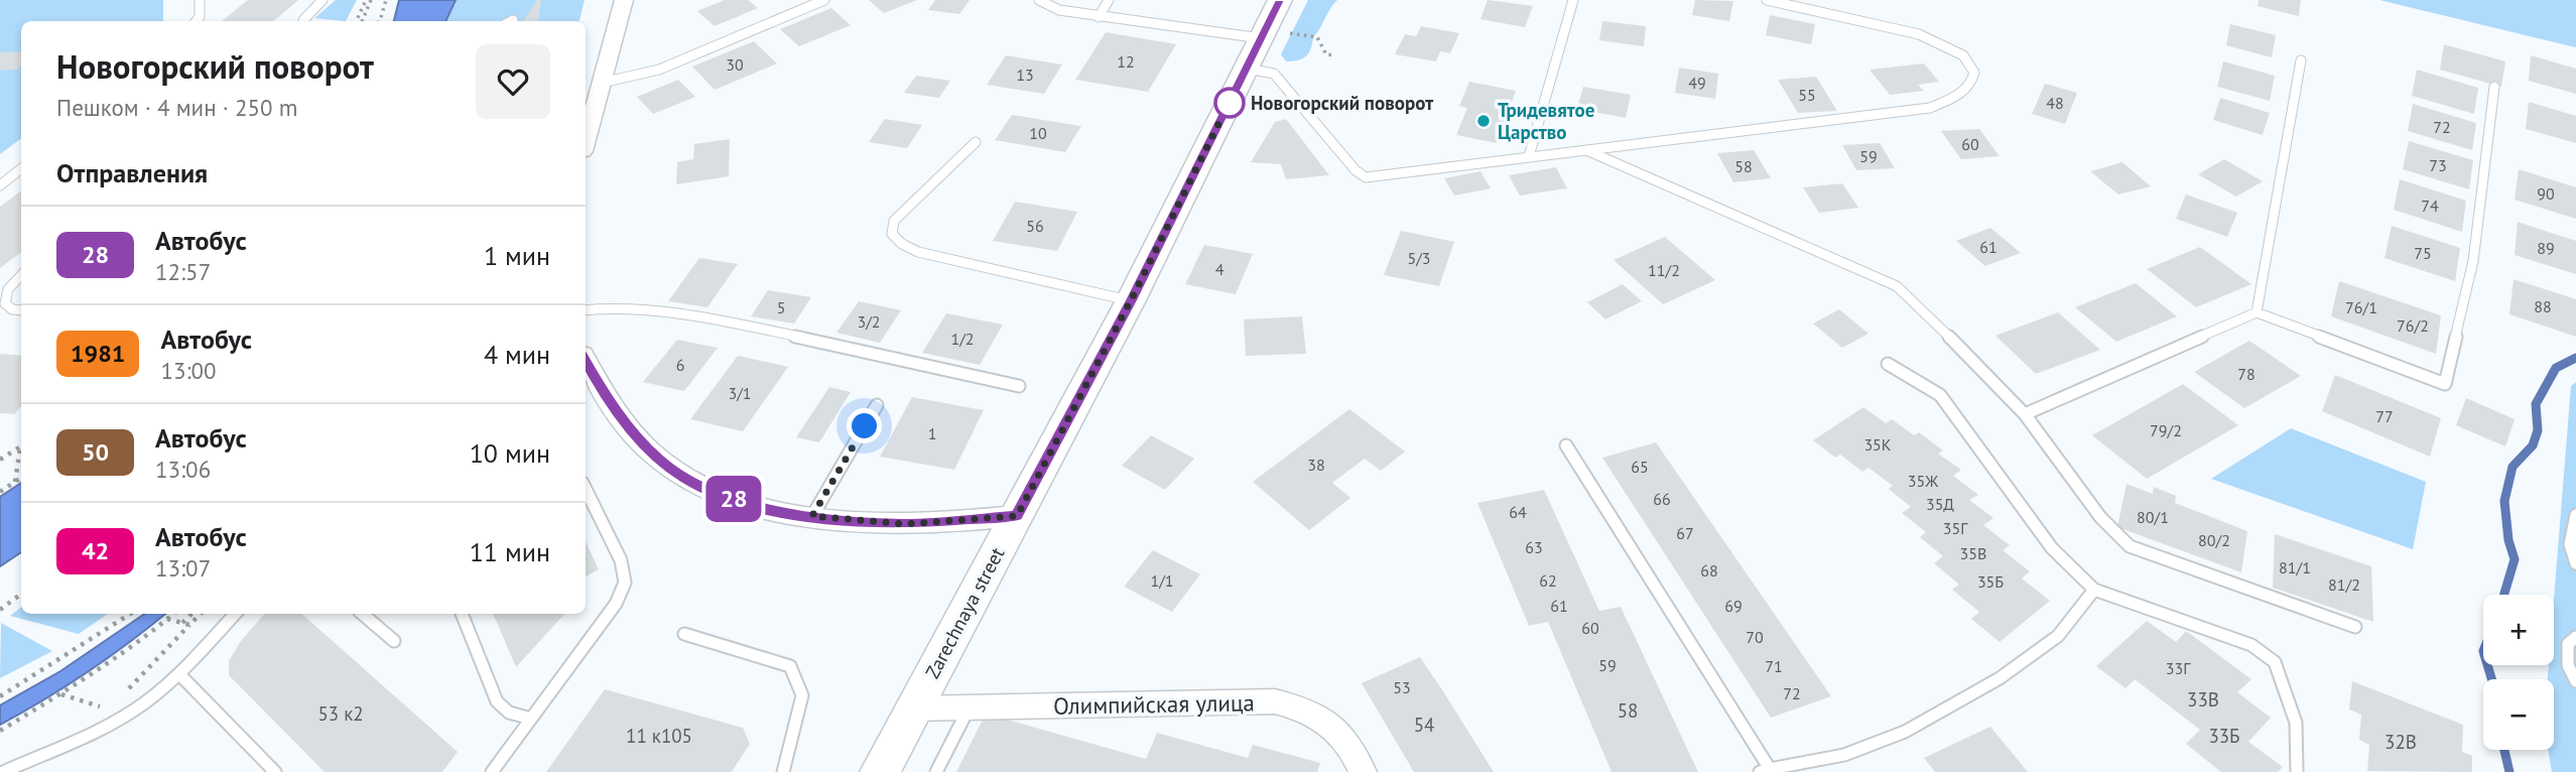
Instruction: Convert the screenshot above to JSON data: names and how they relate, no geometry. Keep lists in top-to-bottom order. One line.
{"streets":{"main road":["Zarechnaya street"],"street":["Олимпийская улица"]},"crossings":[["Zarechnaya street","Олимпийская улица"]],"places":["Новогорский поворот","Тридевятое Царство"],"lines":["bus line 28"],"house_numbers":["12","30","13","49","55","48","72","10","60","59","73","58","90","74","56","61","89","75","5/3","4","11/2","88","5","76/1","3/2","76/2","1/2","6","78","3/1","77","79/2","1","35К","38","65","35Ж","66","35Д","64","80/1","35Г","67","80/2","63","35В","81/1","68","1/1","62","35Б","81/2","61","69","60","70","59","71","33Г","53","72","33В","58","53 к2","54","11 к105","33Б","32В"],"page":{"on_map":"28","heading":[["Новогорский поворот","Пешком · 4 мин · 250 m"],"Отправления"],"list":[{"mark":"28","name":"Автобус","note":"12:57","value":"1 мин"},{"mark":"1981","name":"Автобус","note":"13:00","value":"4 мин"},{"mark":"50","name":"Автобус","note":"13:06","value":"10 мин"},{"mark":"42","name":"Автобус","note":"13:07","value":"11 мин"}],"map_buttons":["+","−"]}}
